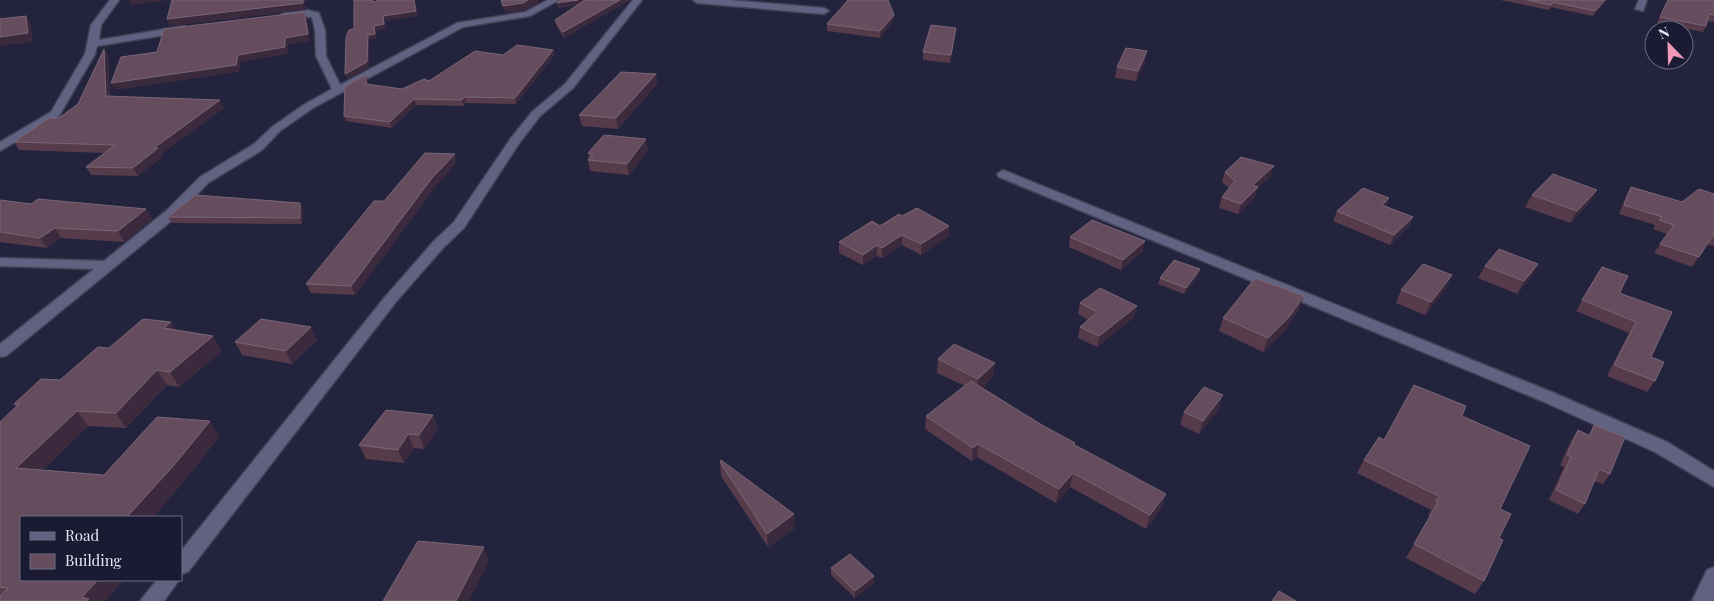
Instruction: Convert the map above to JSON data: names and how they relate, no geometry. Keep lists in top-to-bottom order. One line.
{"legend":["Road","Building"],"north":"top left"}
